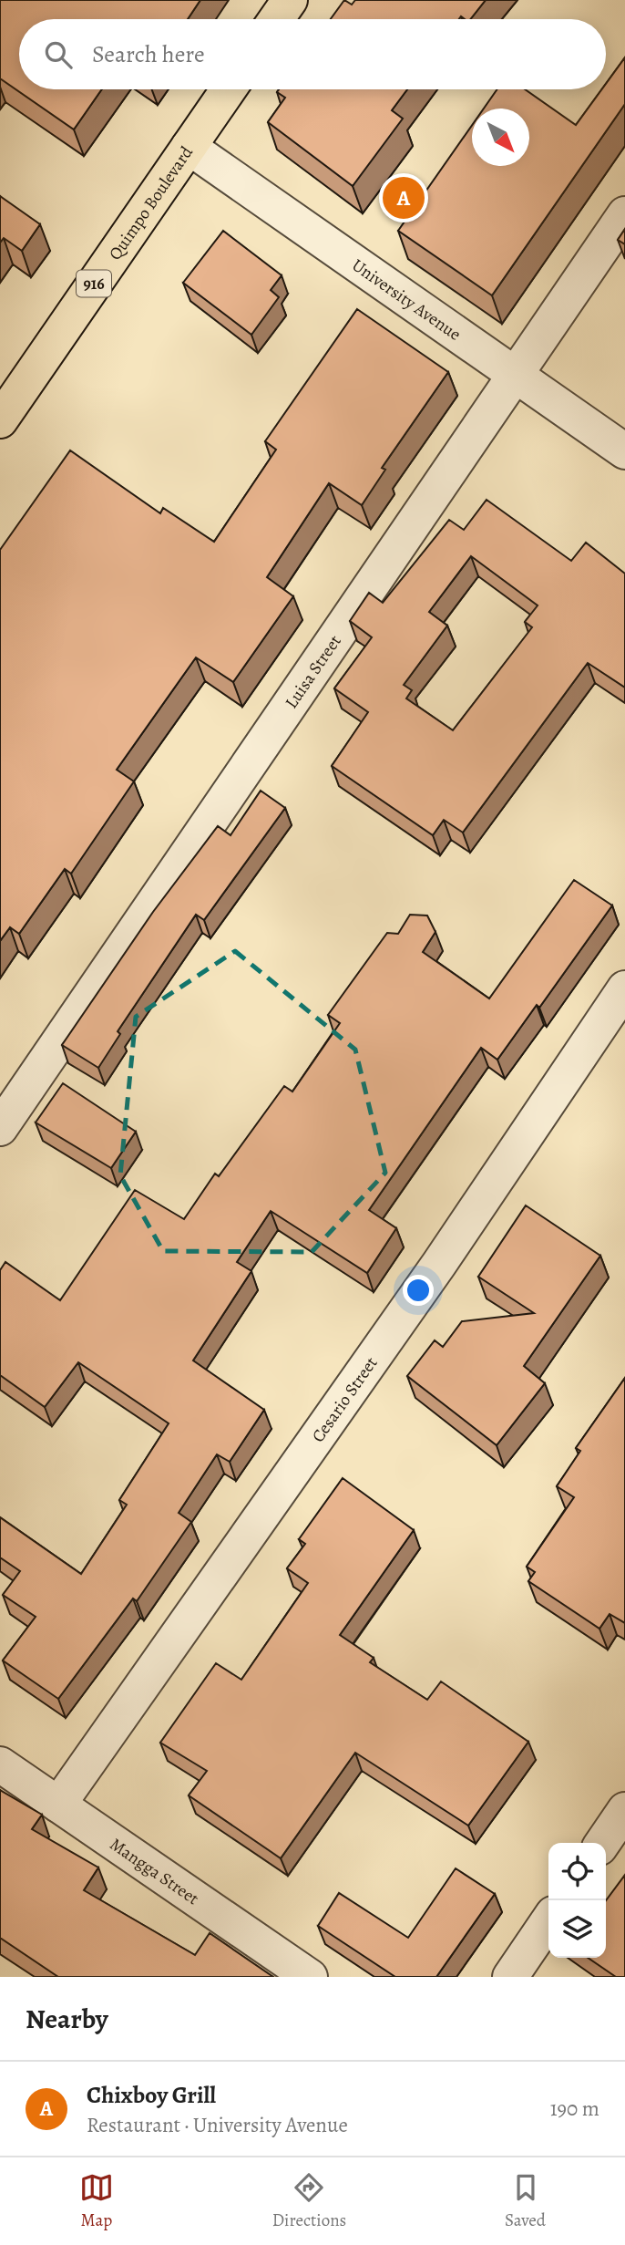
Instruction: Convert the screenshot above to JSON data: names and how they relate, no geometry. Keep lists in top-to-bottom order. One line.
{"streets":{"main road":["Quimpo Boulevard","916"],"street":["University Avenue","Luisa Street","Cesario Street","Mangga Street"]},"crossings":[["Quimpo Boulevard","University Avenue"],["University Avenue","Luisa Street"],["Cesario Street","Mangga Street"]],"north":"bottom right","page":{"search":"Search here","pins":"A","heading":"Nearby","list":[{"mark":"A","name":"Chixboy Grill","note":"Restaurant · University Avenue","value":"190 m"}],"nav":["Map","Directions","Saved"]}}
